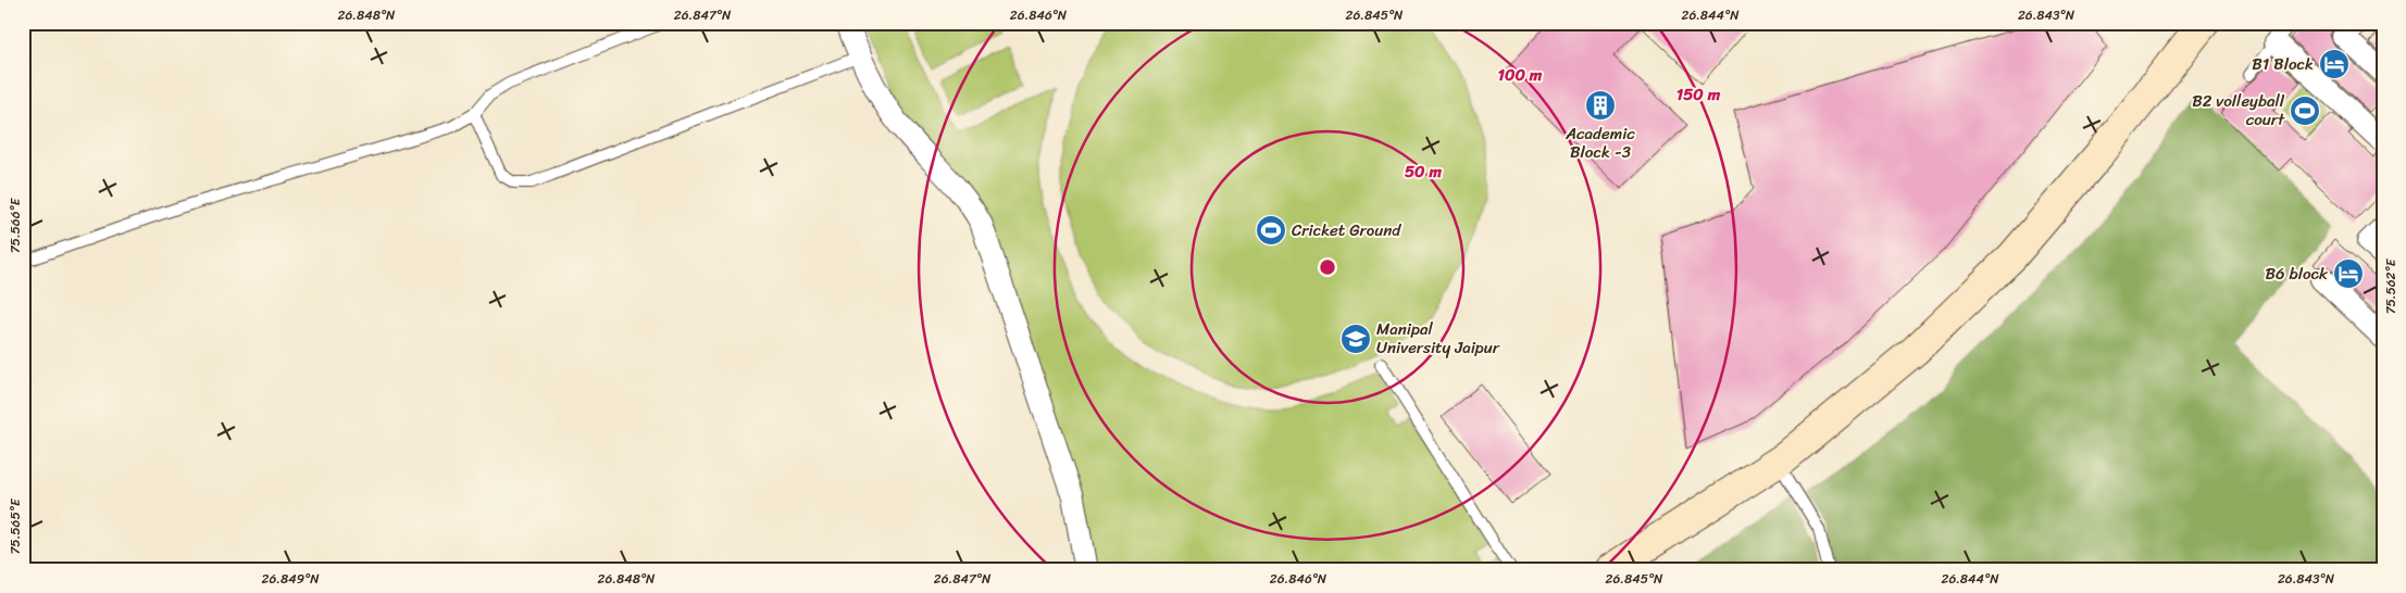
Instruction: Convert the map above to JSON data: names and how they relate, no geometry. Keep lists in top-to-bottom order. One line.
{"places":{"hotel":["B1 Block","B6 block"],"building":["Academic Block -3"],"sports":["B2 volleyball court","Cricket Ground"],"school or university":["Manipal University Jaipur"]},"coordinates":["26.848°N","26.847°N","26.846°N","26.845°N","26.844°N","26.843°N","75.566°E","75.562°E","75.565°E","26.849°N"],"rings":["100 m","150 m","50 m"]}
